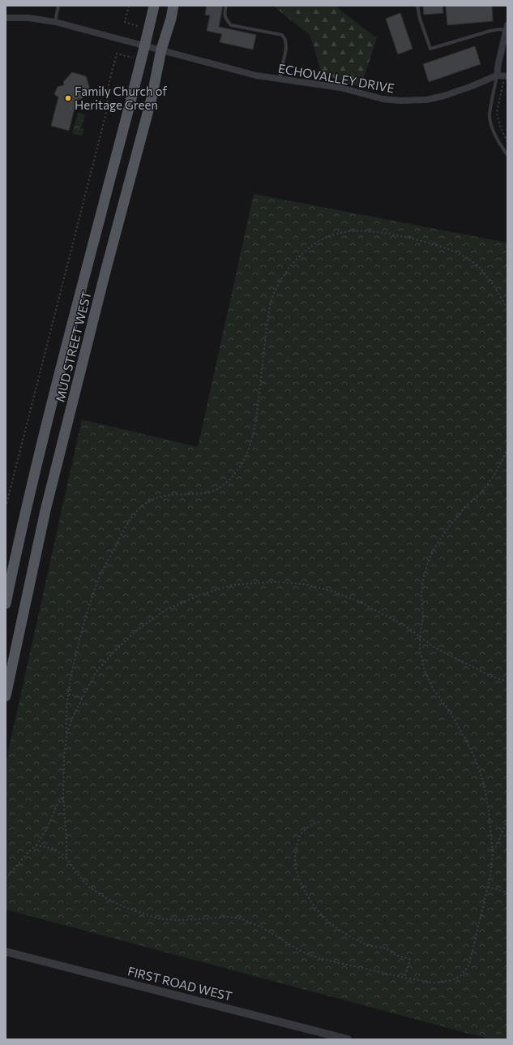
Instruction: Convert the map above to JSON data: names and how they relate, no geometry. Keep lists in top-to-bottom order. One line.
{"streets":{"main road":["MUD STREET WEST"],"street":["ECHOVALLEY DRIVE","FIRST ROAD WEST"]},"crossings":[["ECHOVALLEY DRIVE","MUD STREET WEST"]],"places":["Family Church of Heritage Green"]}
